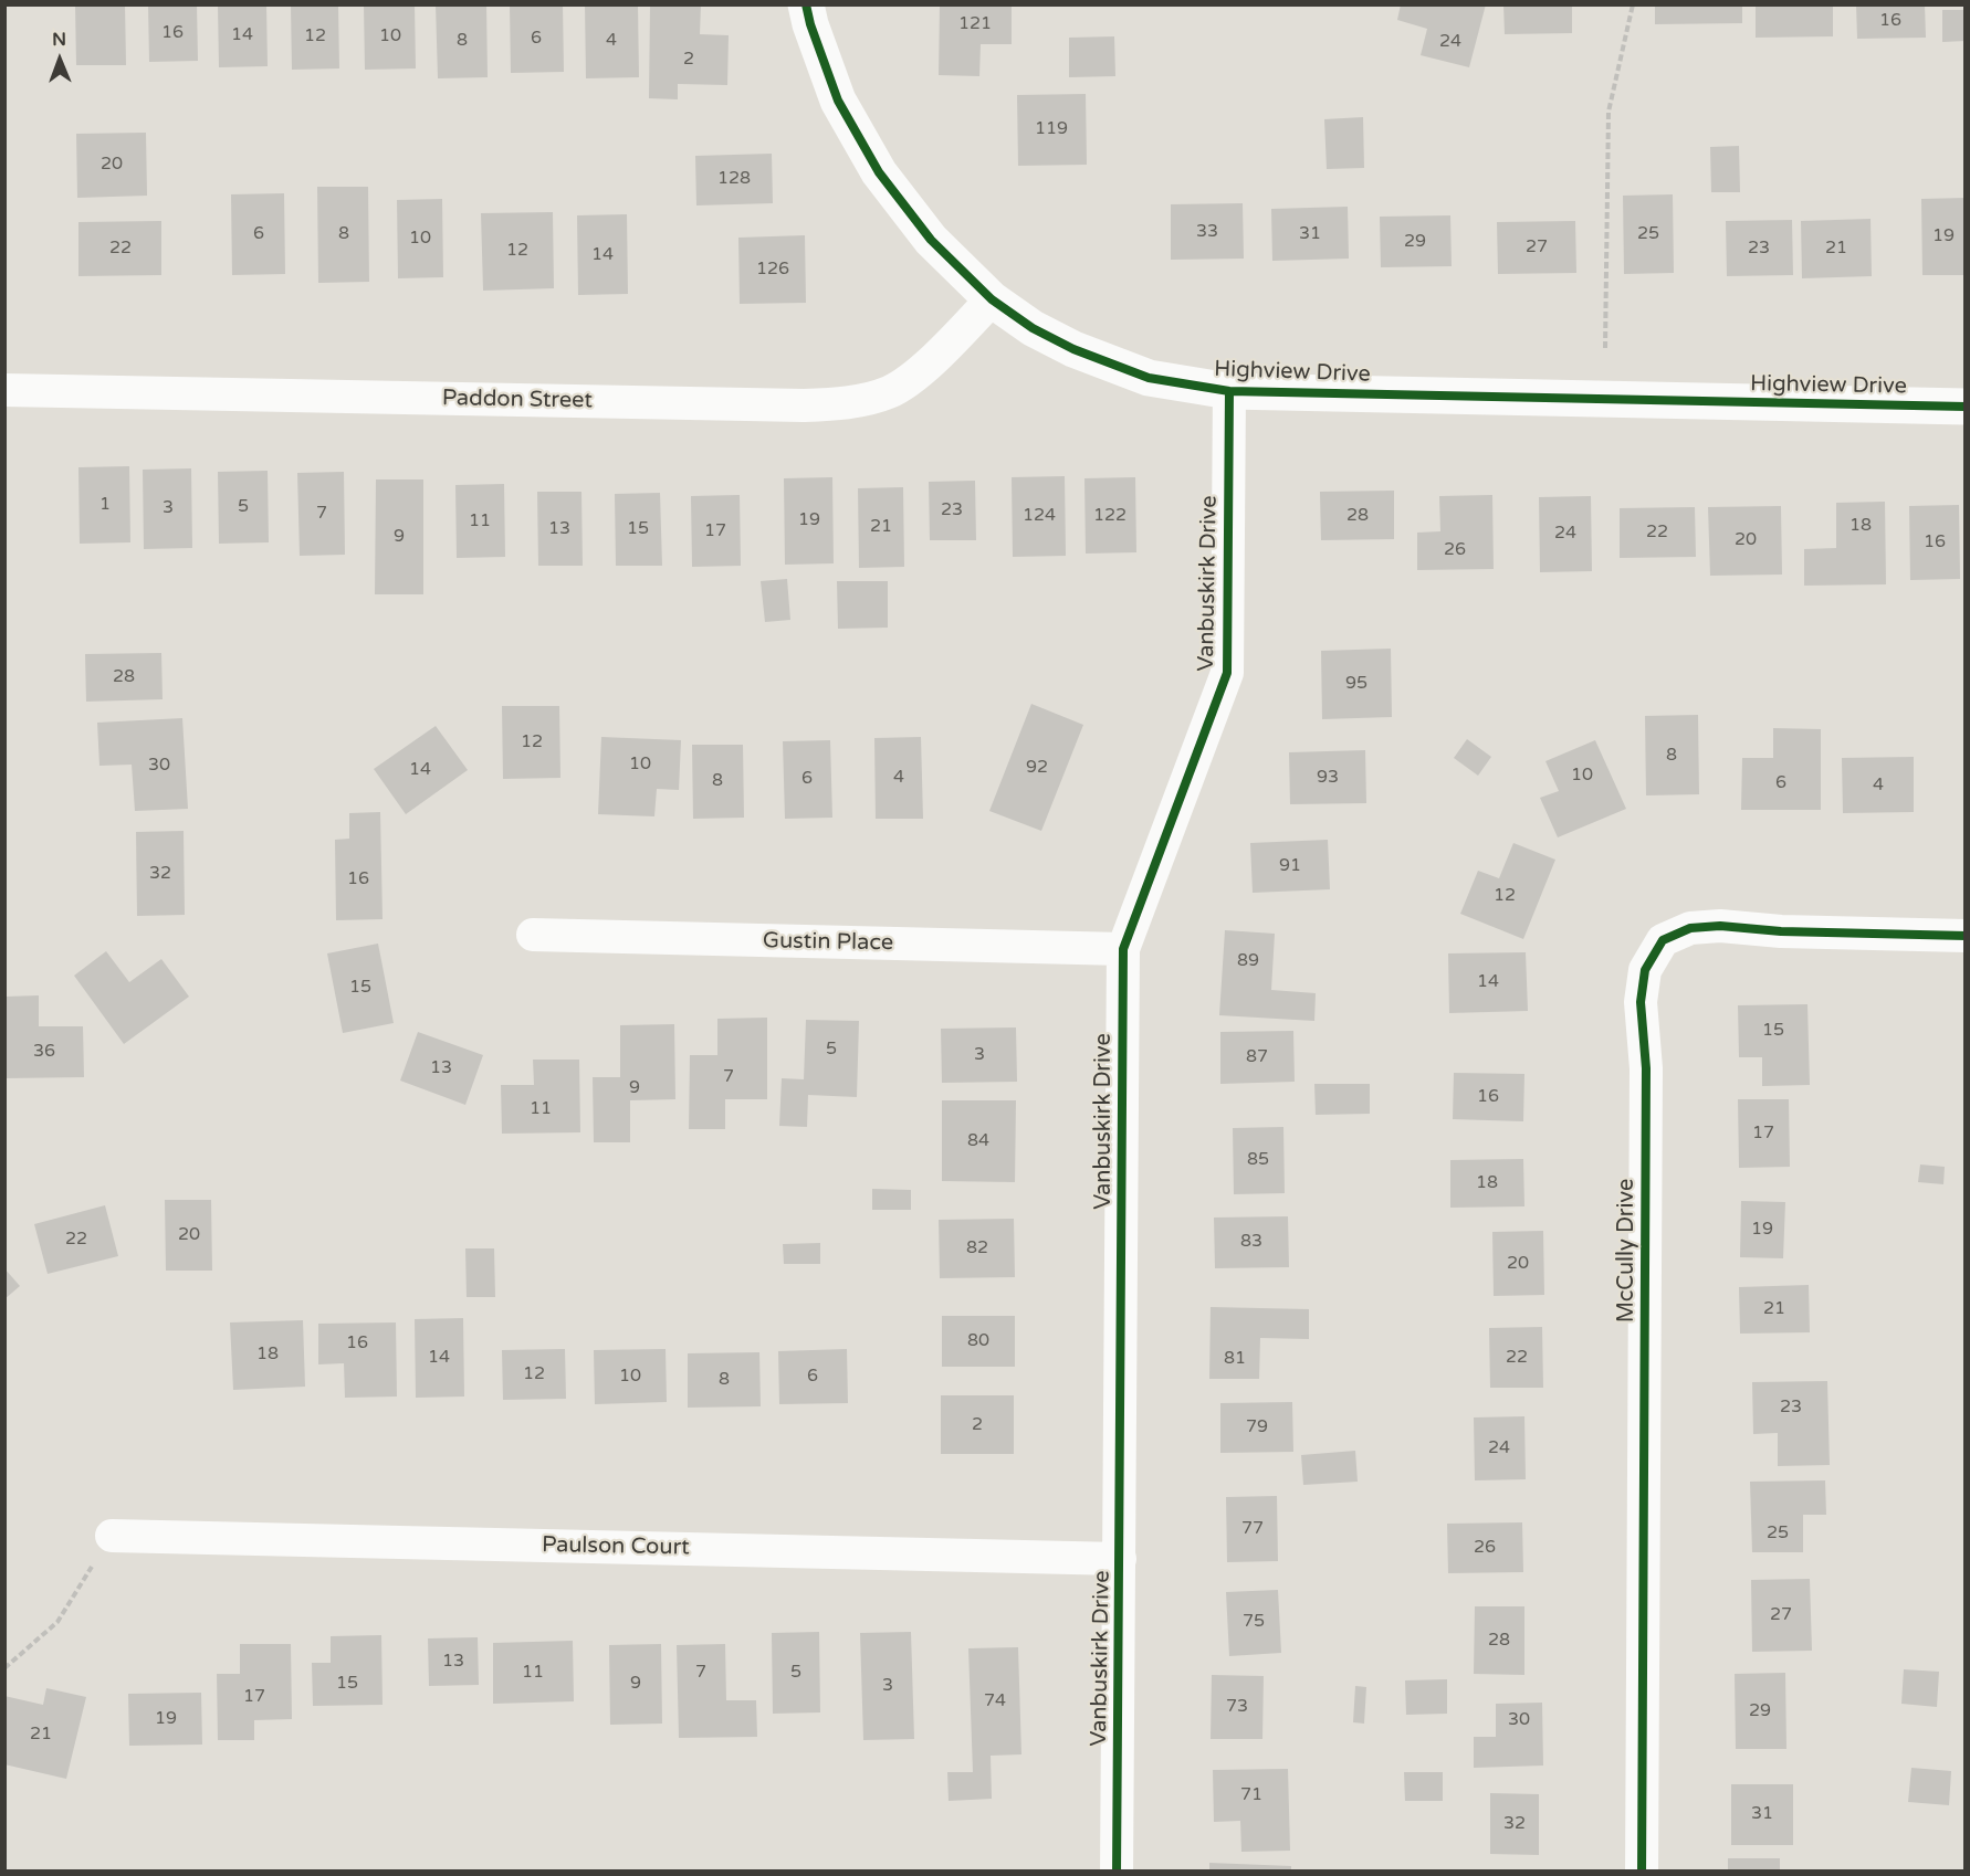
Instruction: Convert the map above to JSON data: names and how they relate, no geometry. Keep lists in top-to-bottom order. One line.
{"streets":{"street":["Highview Drive","Paddon Street","Vanbuskirk Drive","Gustin Place","McCully Drive","Paulson Court"]},"crossings":[["Highview Drive","Paddon Street"],["Highview Drive","Vanbuskirk Drive"],["Vanbuskirk Drive","Gustin Place"],["Vanbuskirk Drive","Paulson Court"]],"house_numbers":["16","121","16","14","12","10","6","8","4","24","2","119","20","128","33","6","8","31","25","19","10","29","27","22","23","21","12","14","126","1","5","3","23","7","124","122","28","19","11","18","21","13","15","17","22","24","9","20","16","26","28","95","12","8","10","30","92","14","10","4","93","6","8","6","4","91","32","16","12","89","14","15","15","5","36","3","87","13","7","9","16","11","17","84","85","18","19","20","22","83","82","20","21","80","16","18","14","22","81","12","10","6","8","23","2","79","24","77","25","26","27","75","28","13","11","7","5","15","9","3","17","74","73","29","19","30","21","71","31","32"],"north":"top"}
